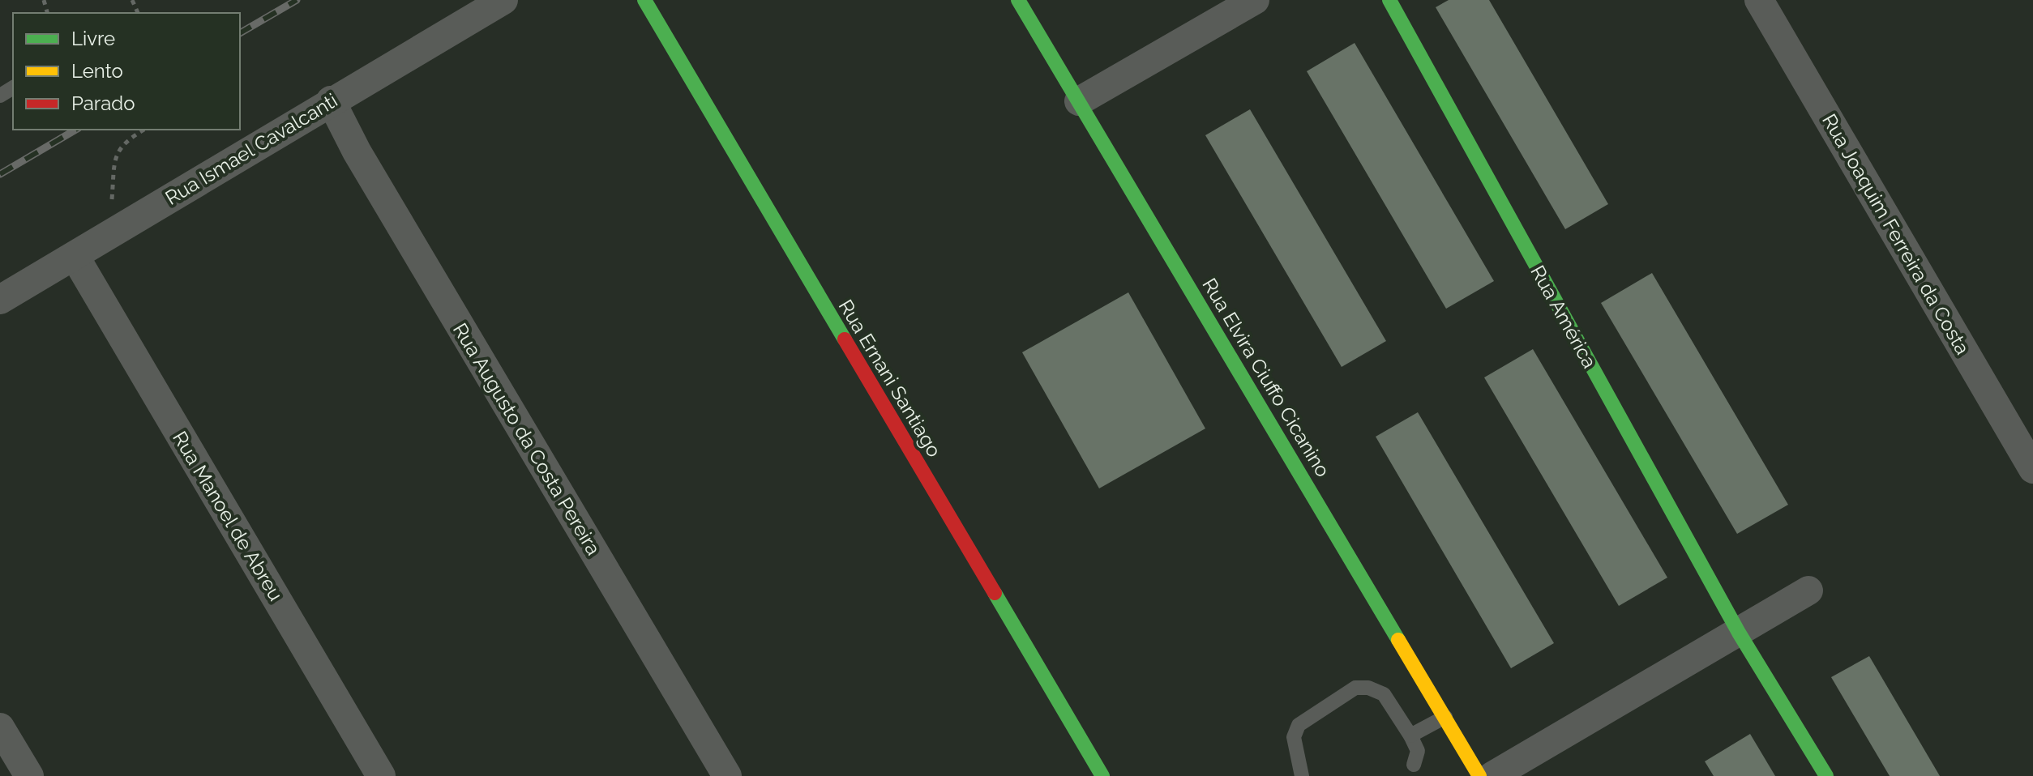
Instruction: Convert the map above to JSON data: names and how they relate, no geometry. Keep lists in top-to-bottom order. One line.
{"streets":{"street":["Rua Ismael Cavalcanti","Rua Joaquim Ferreira da Costa","Rua América","Rua Elvira Ciuffo Cicanino","Rua Ernani Santiago","Rua Augusto da Costa Pereira","Rua Manoel de Abreu"]},"crossings":[["Rua Ismael Cavalcanti","Rua Augusto da Costa Pereira"],["Rua Ismael Cavalcanti","Rua Manoel de Abreu"]],"legend":["Livre","Lento","Parado"]}
